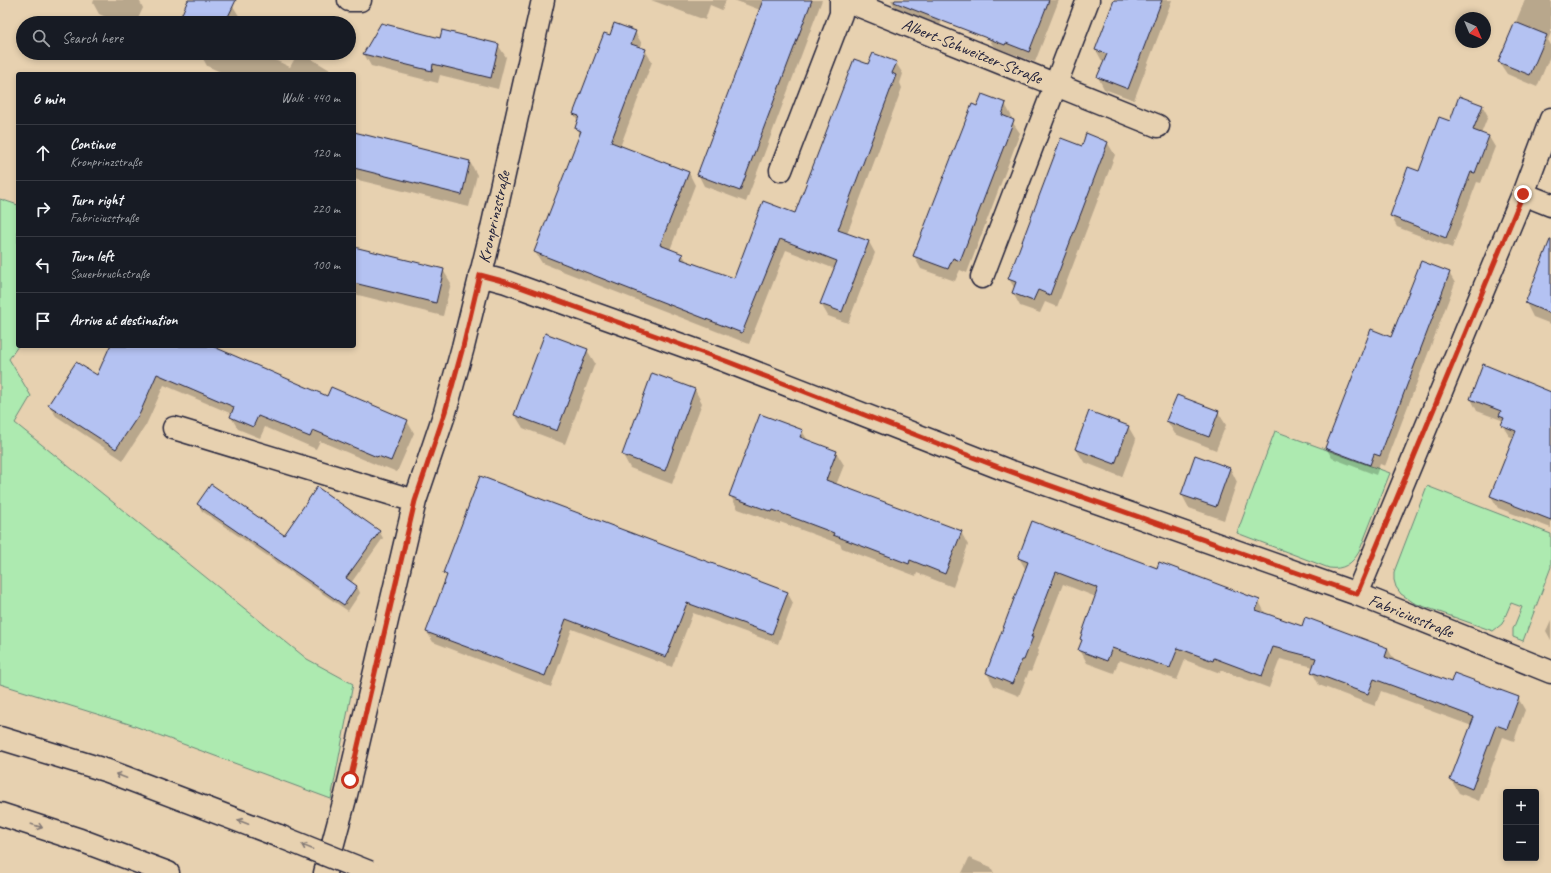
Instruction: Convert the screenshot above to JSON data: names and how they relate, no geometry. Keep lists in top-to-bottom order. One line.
{"streets":{"main road":["Albert-Schweitzer-Straße","Kronprinzstraße","Fabriciusstraße"]},"crossings":[["Kronprinzstraße","Fabriciusstraße"]],"north":"bottom right","page":{"search":"Search here","heading":["6 min","Walk · 440 m"],"list":[["Continue","Kronprinzstraße","120 m"],["Turn right","Fabriciusstraße","220 m"],["Turn left","Sauerbruchstraße","100 m"],"Arrive at destination"],"map_buttons":["+","−"]}}
